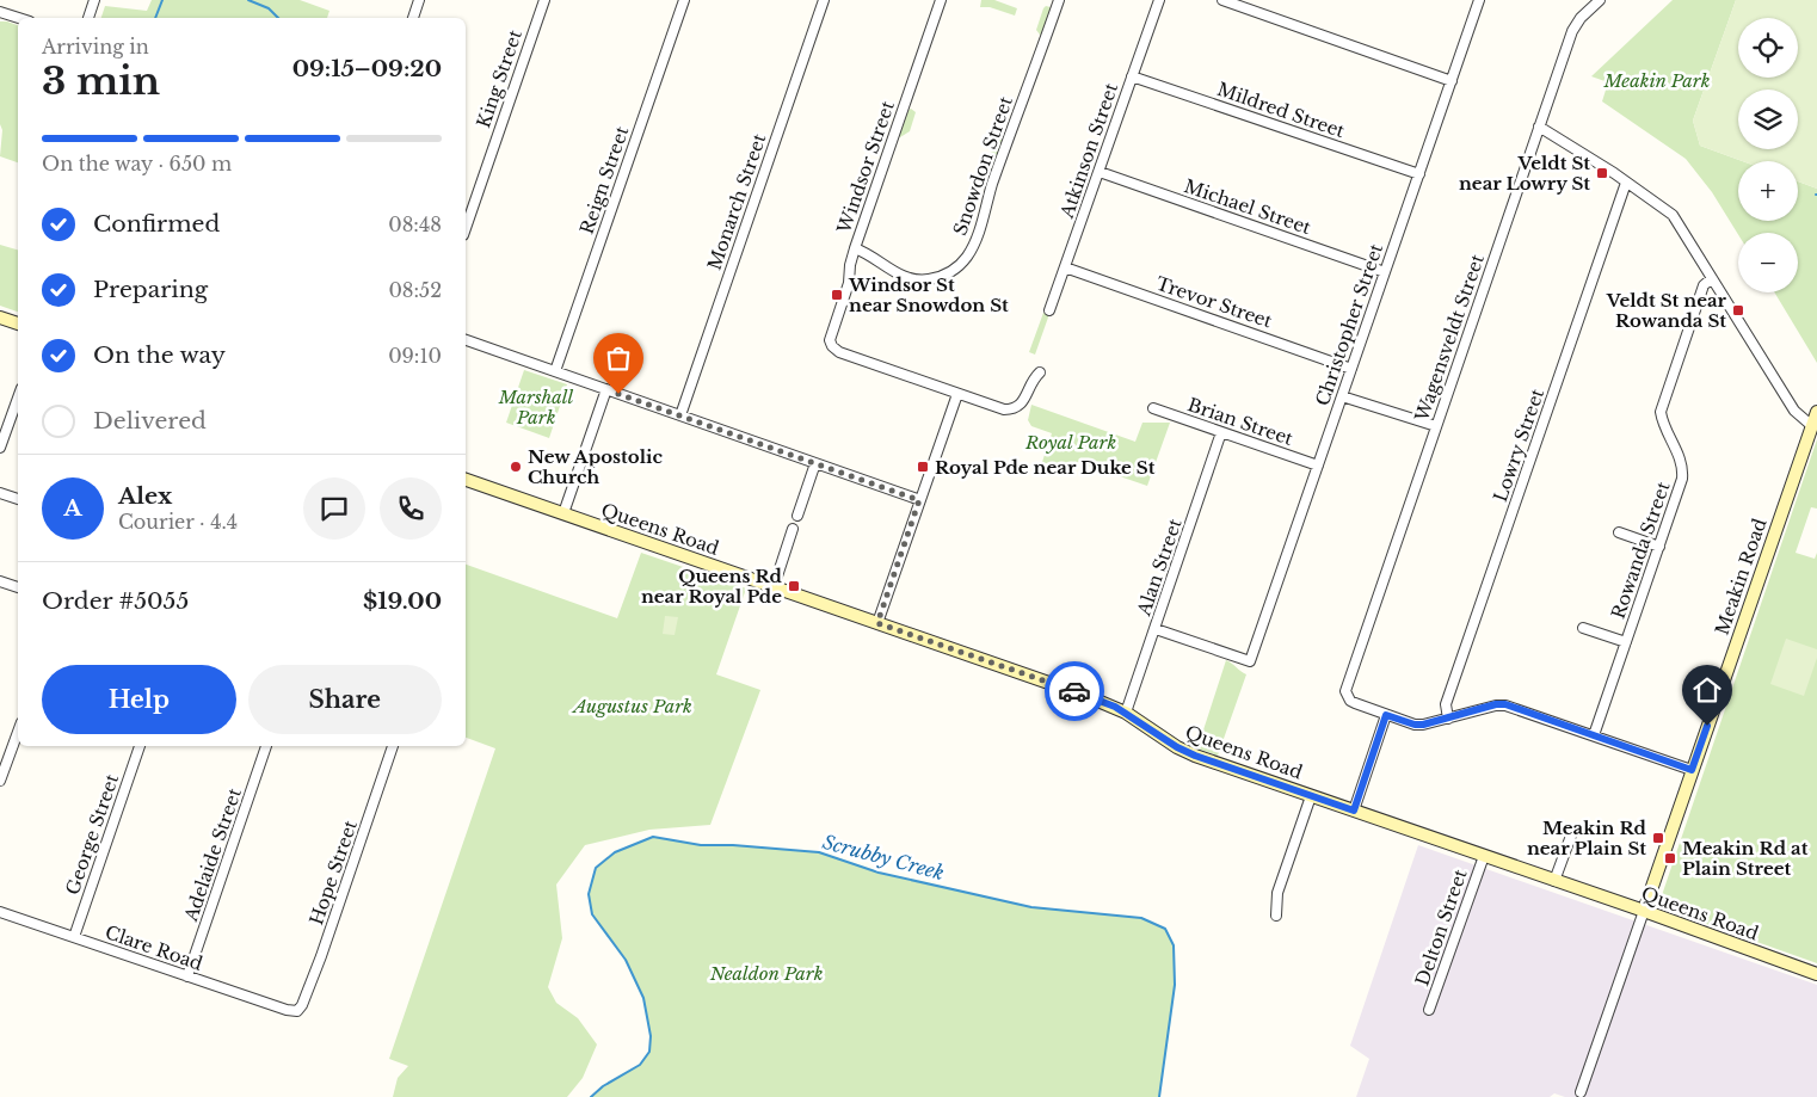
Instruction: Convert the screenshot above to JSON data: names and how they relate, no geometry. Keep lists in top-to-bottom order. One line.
{"streets":{"street":["King Street","Mildred Street","Atkinson Street","Snowdon Street","Windsor Street","Reign Street","Monarch Street","Michael Street","Trevor Street","Christopher Street","Wagensveldt Street","Brian Street","Lowry Street","Queens Road","Rowanda Street","Alan Street","Meakin Road","George Street","Adelaide Street","Hope Street","Delton Street","Clare Road"]},"crossings":[["Mildred Street","Atkinson Street"],["Mildred Street","Christopher Street"],["Atkinson Street","Michael Street"],["Atkinson Street","Trevor Street"],["Snowdon Street","Windsor Street"],["Michael Street","Christopher Street"],["Trevor Street","Christopher Street"],["Christopher Street","Brian Street"],["Christopher Street","Alan Street"],["Brian Street","Alan Street"],["Queens Road","Alan Street"],["Queens Road","Meakin Road"],["Queens Road","Delton Street"],["George Street","Clare Road"],["Adelaide Street","Clare Road"],["Hope Street","Clare Road"]],"water":["Scrubby Creek"],"parks":["Meakin Park","Marshall Park","Royal Park","Augustus Park","Nealdon Park"],"places":{"transit":["Veldt St near Lowry St","Windsor St near Snowdon St","Veldt St near Rowanda St","Royal Pde near Duke St","Queens Rd near Royal Pde","Meakin Rd near Plain St","Meakin Rd at Plain Street"],"other":["New Apostolic Church"]},"page":{"map_buttons":["+","−"],"heading":["3 min","Arriving in","09:15–09:20"],"panel":["Alex","Courier · 4.4","Order #5055","$19.00"],"bar":"On the way · 650 m","list":[["Confirmed","08:48"],["Preparing","08:52"],["On the way","09:10"],"Delivered"],"round":"A","buttons":["Help","Share"]}}
